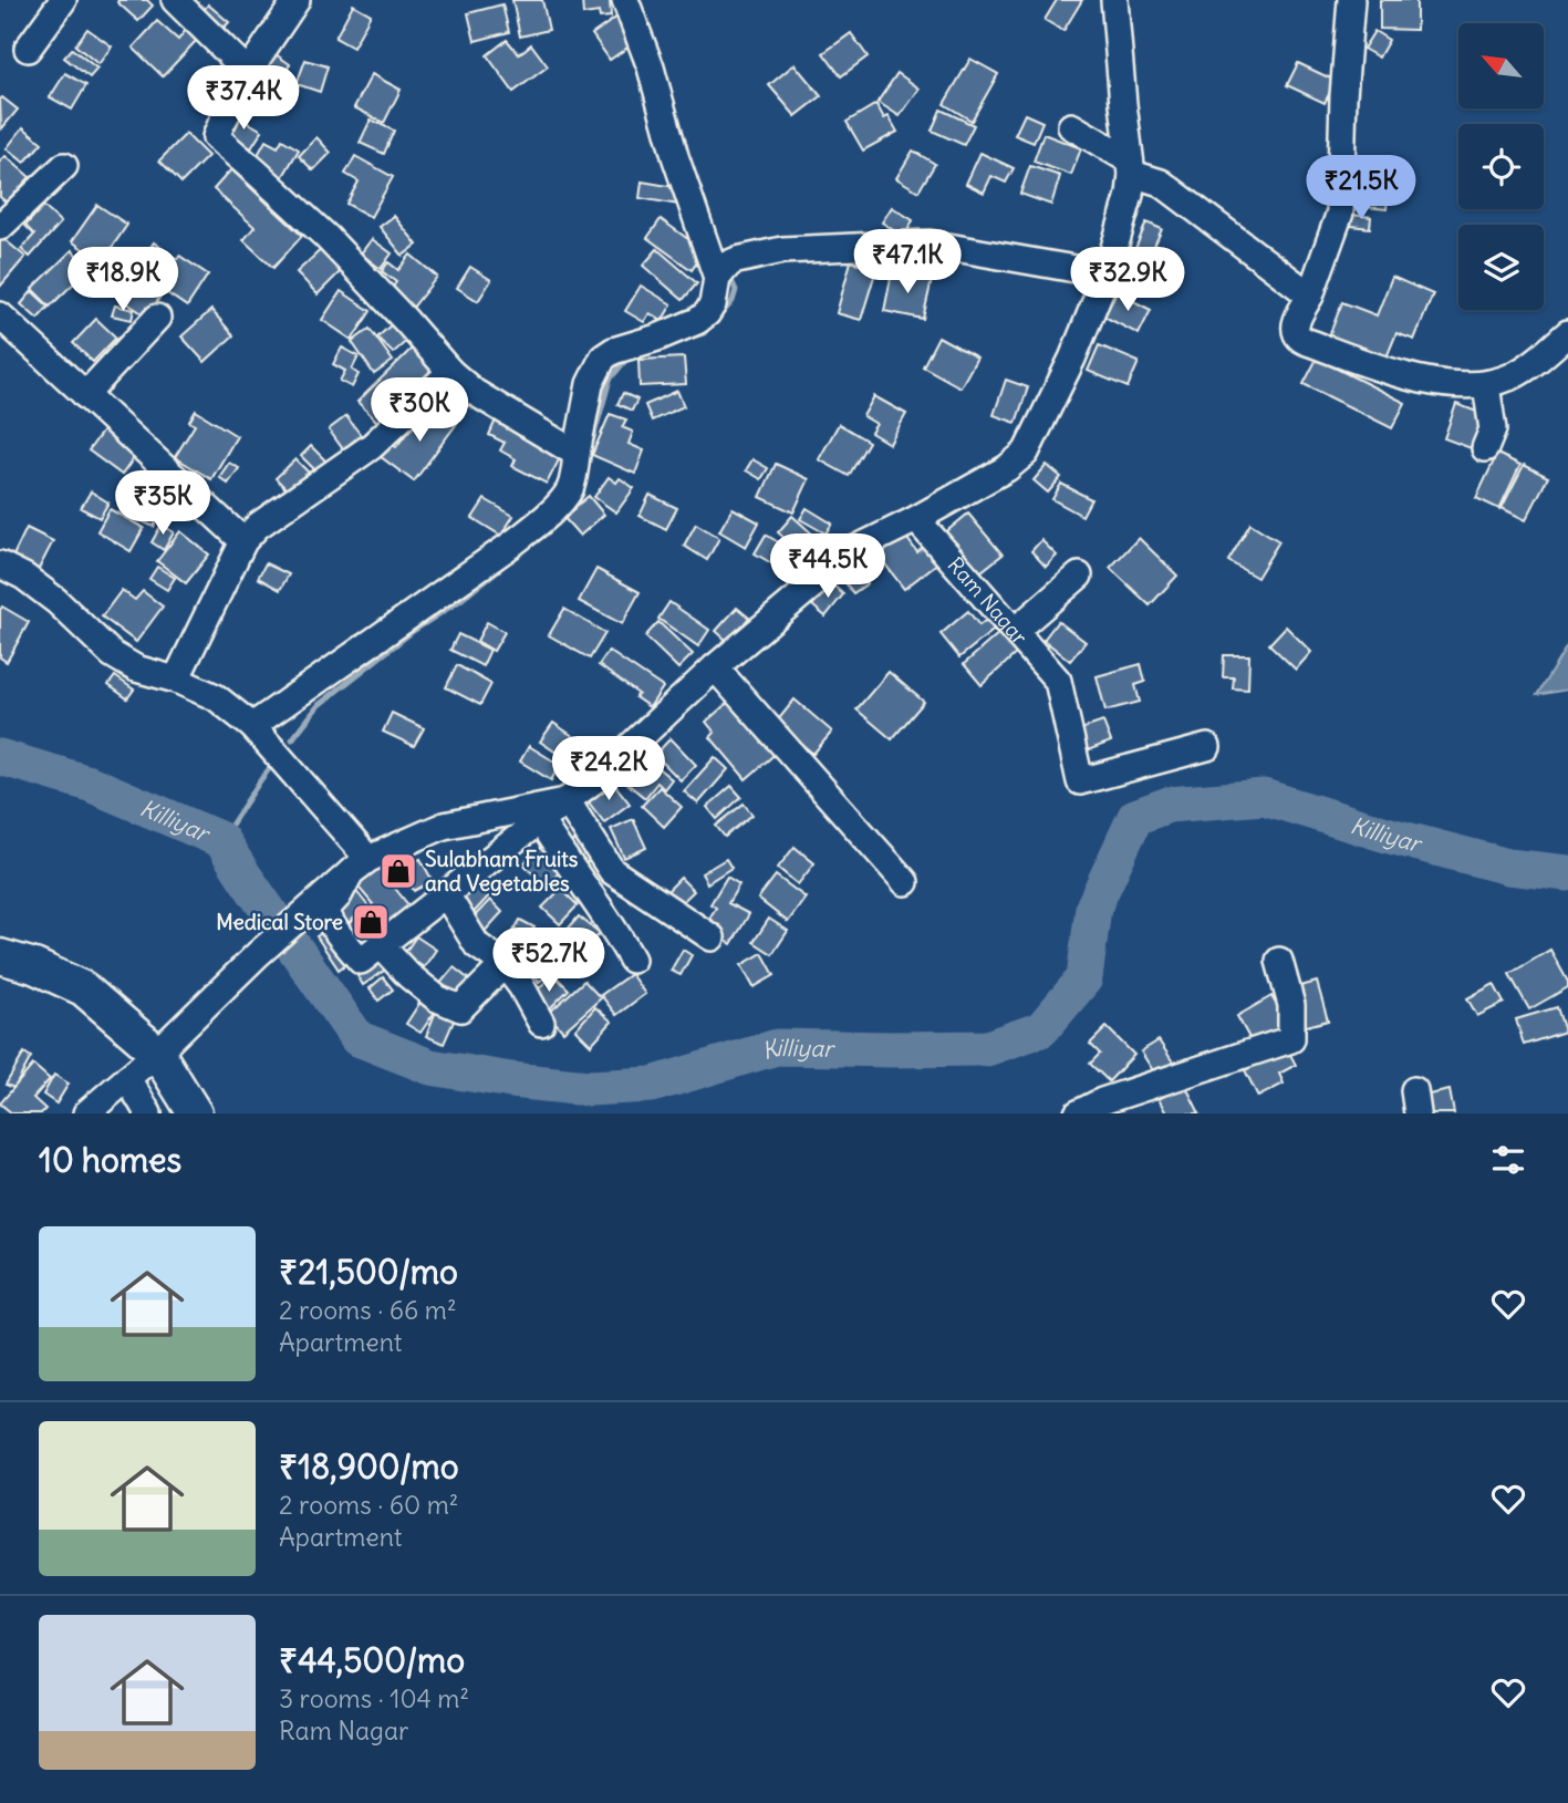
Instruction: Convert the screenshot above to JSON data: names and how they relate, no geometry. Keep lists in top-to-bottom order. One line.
{"streets":{"street":["Ram Nagar"]},"water":["Killiyar"],"places":{"shop":["Sulabham Fruits and Vegetables","Medical Store"]},"north":"top left","page":{"price":["₹37.4K","₹21.5K","₹47.1K","₹18.9K","₹32.9K","₹30K","₹35K","₹44.5K","₹24.2K","₹52.7K"],"heading":"10 homes","list":[{"name":"₹21,500/mo","note":"2 rooms · 66 m² · Apartment"},{"name":"₹18,900/mo","note":"2 rooms · 60 m² · Apartment"},{"name":"₹44,500/mo","note":"3 rooms · 104 m² · Ram Nagar"}]}}
